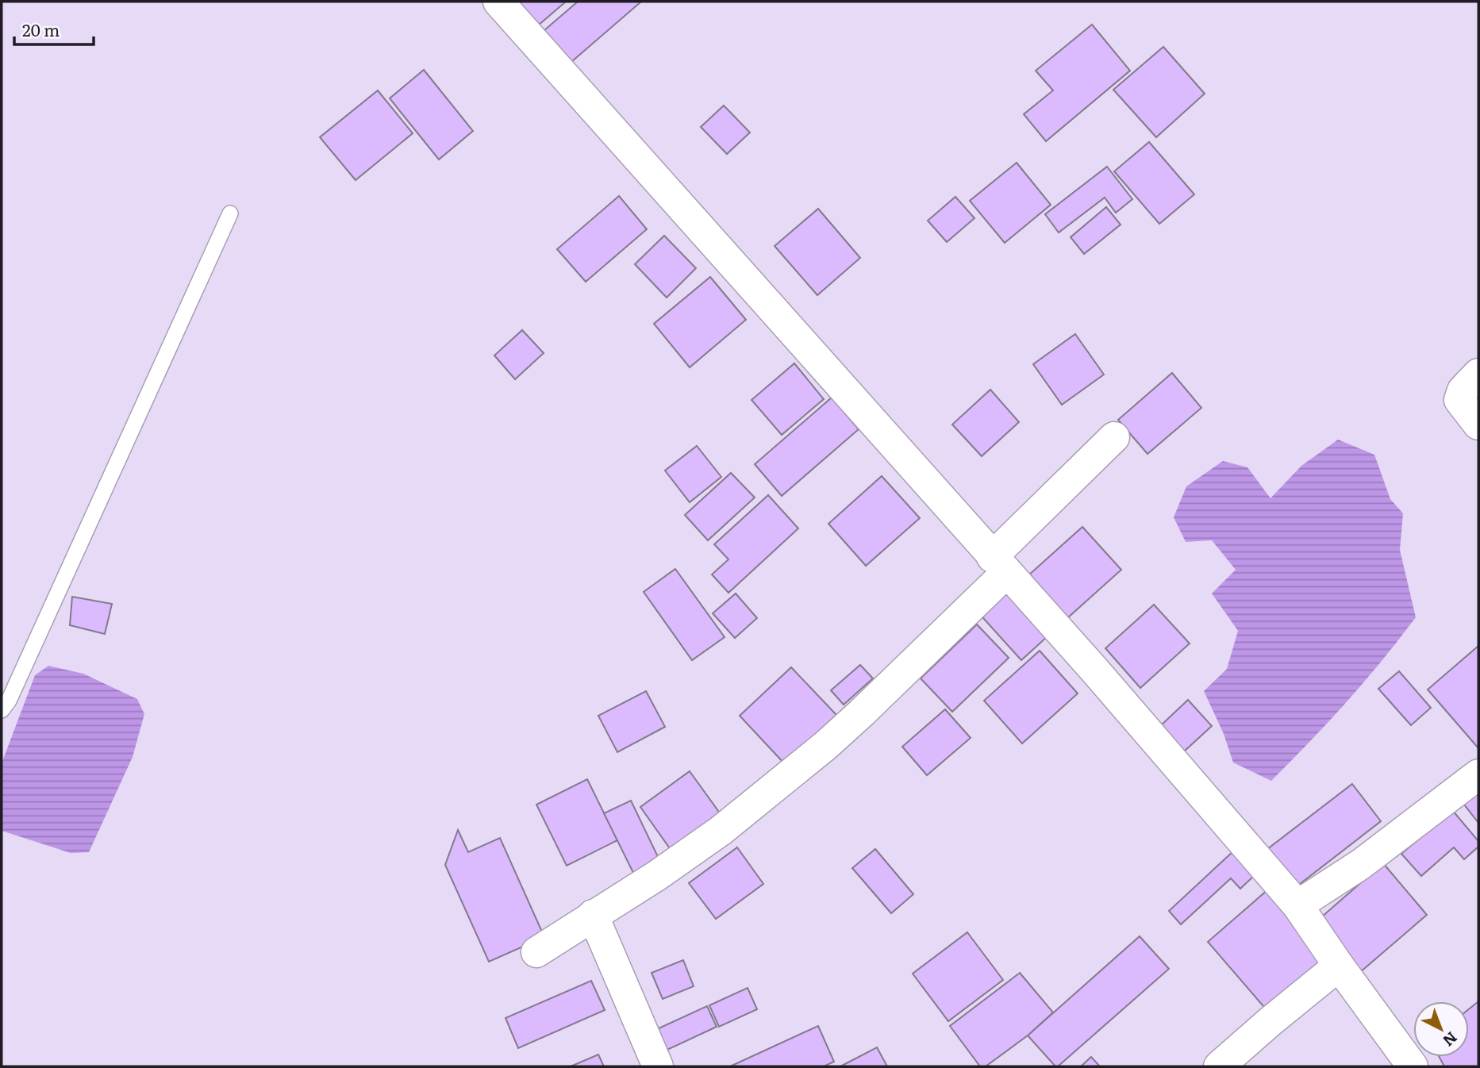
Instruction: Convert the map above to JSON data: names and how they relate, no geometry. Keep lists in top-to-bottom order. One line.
{"scale_bar":"20 m","north":"bottom right"}
